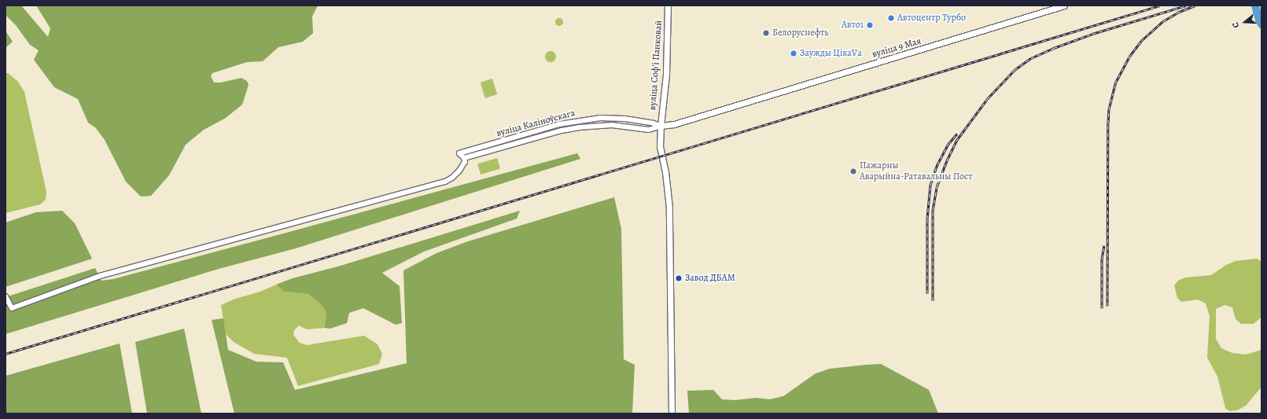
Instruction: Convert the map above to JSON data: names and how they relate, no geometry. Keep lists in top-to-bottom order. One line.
{"streets":{"main road":["вуліца 9 Мая","вуліца Софʼі Панковай"],"street":["вуліца Каліноўскага"]},"crossings":[["вуліца 9 Мая","вуліца Софʼі Панковай"],["вуліца 9 Мая","вуліца Каліноўскага"],["вуліца Софʼі Панковай","вуліца Каліноўскага"]],"places":["Автоцентр Турбо","Авто1","Белоруснефть","Заужды ЦікаVа","Пажарны Аварыйна-Ратавальны Пост","Завод ДБАМ"],"north":"left"}
